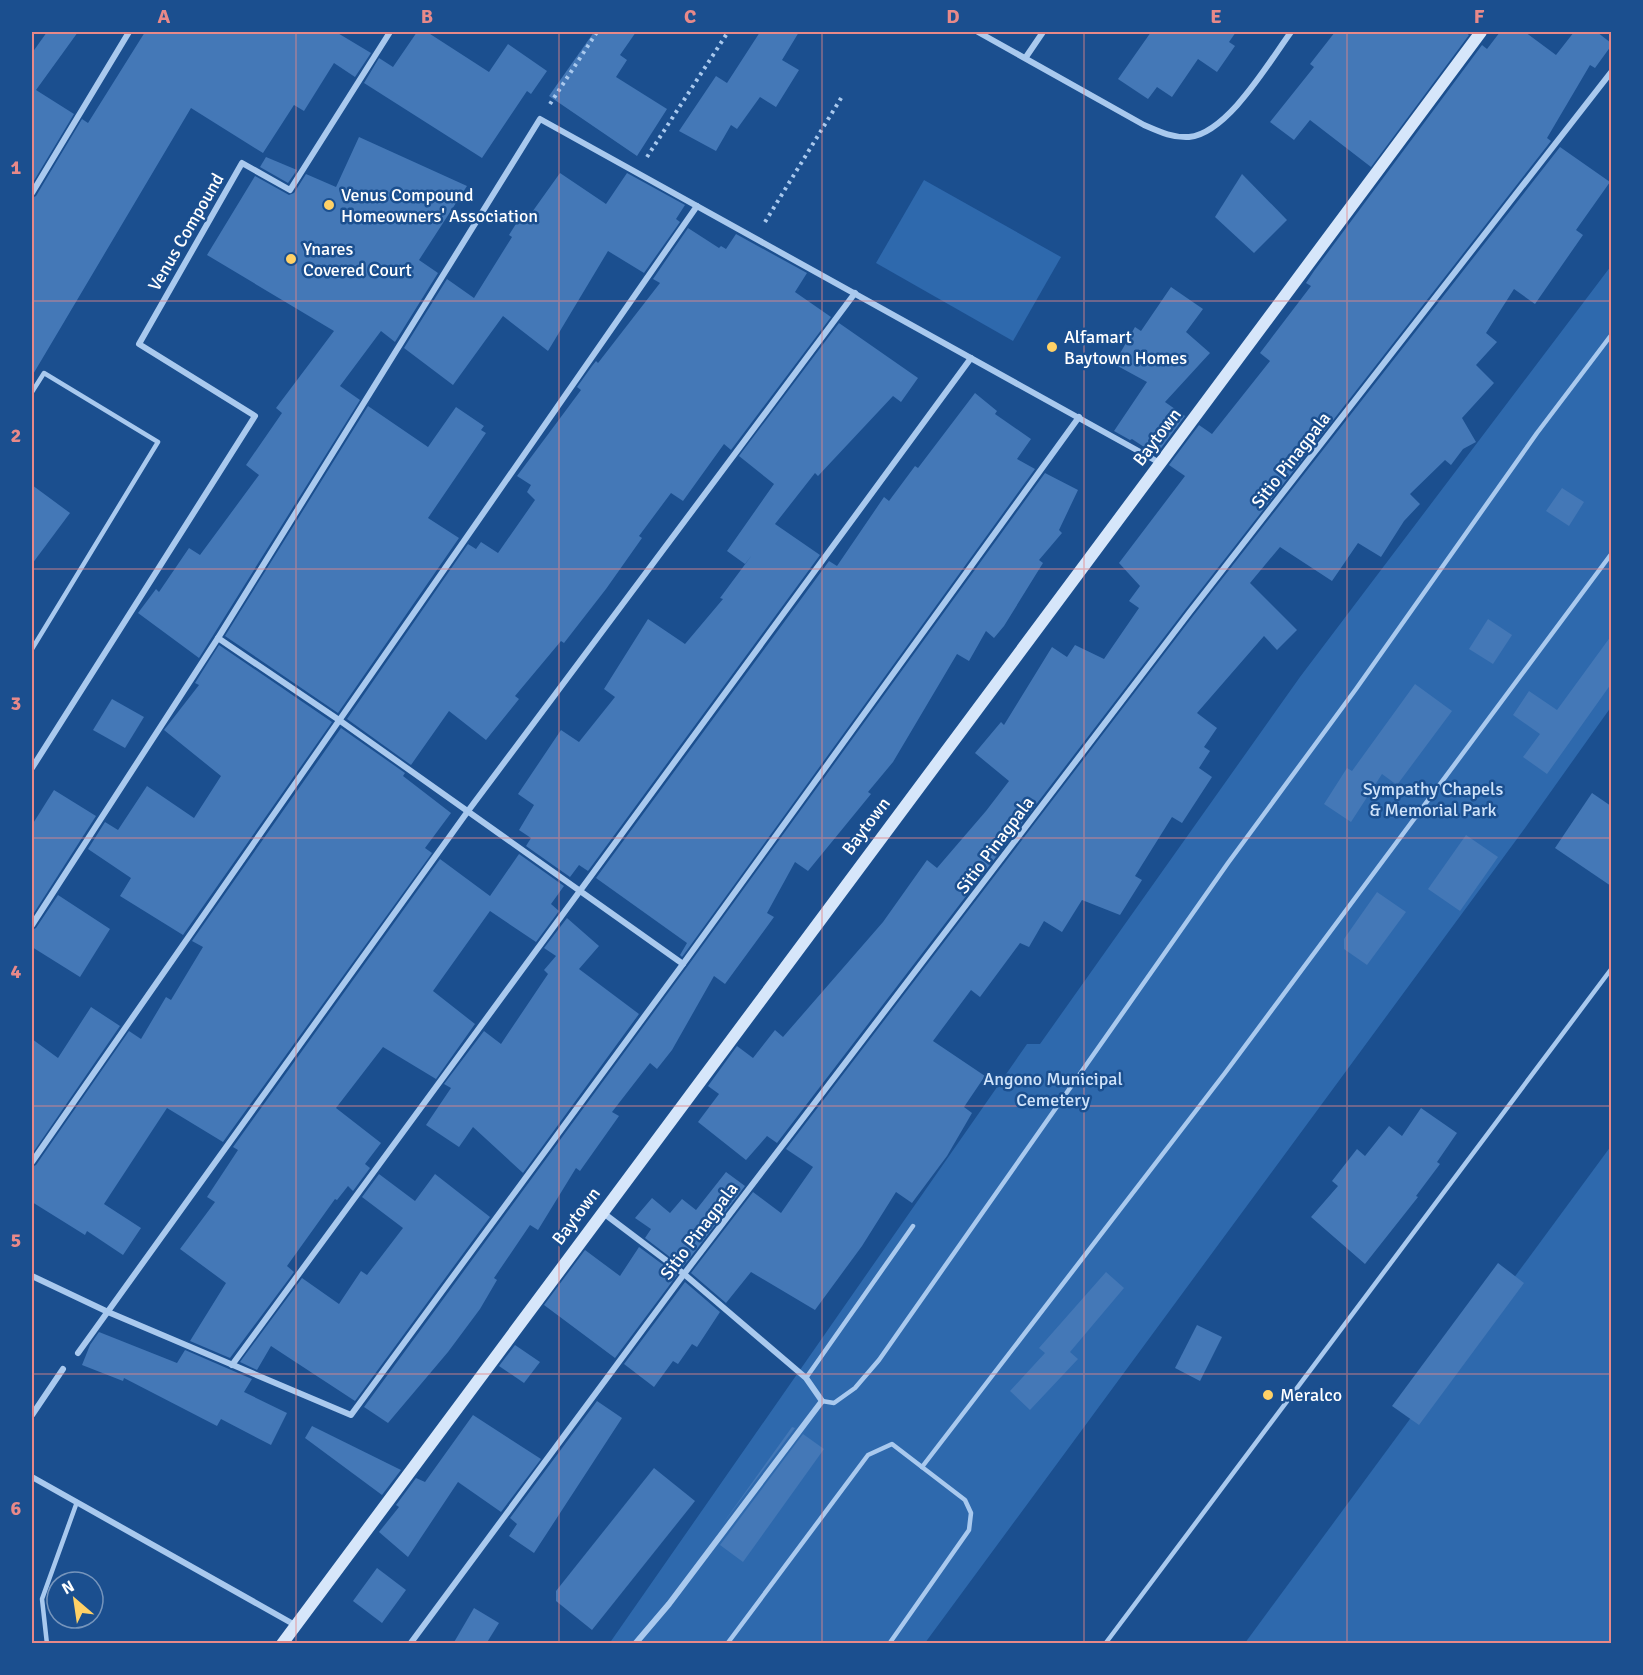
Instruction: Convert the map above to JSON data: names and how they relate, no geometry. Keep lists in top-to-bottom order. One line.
{"streets":{"main road":["Baytown"],"street":["Venus Compound","Sitio Pinagpala"]},"parks":["Sympathy Chapels & Memorial Park","Angono Municipal Cemetery"],"places":["Venus Compound Homeowners' Association","Ynares Covered Court","Alfamart Baytown Homes","Meralco"],"north":"top left","grid":{"columns":["A","B","C","D","E","F"],"rows":["1","2","3","4","5","6"]}}
